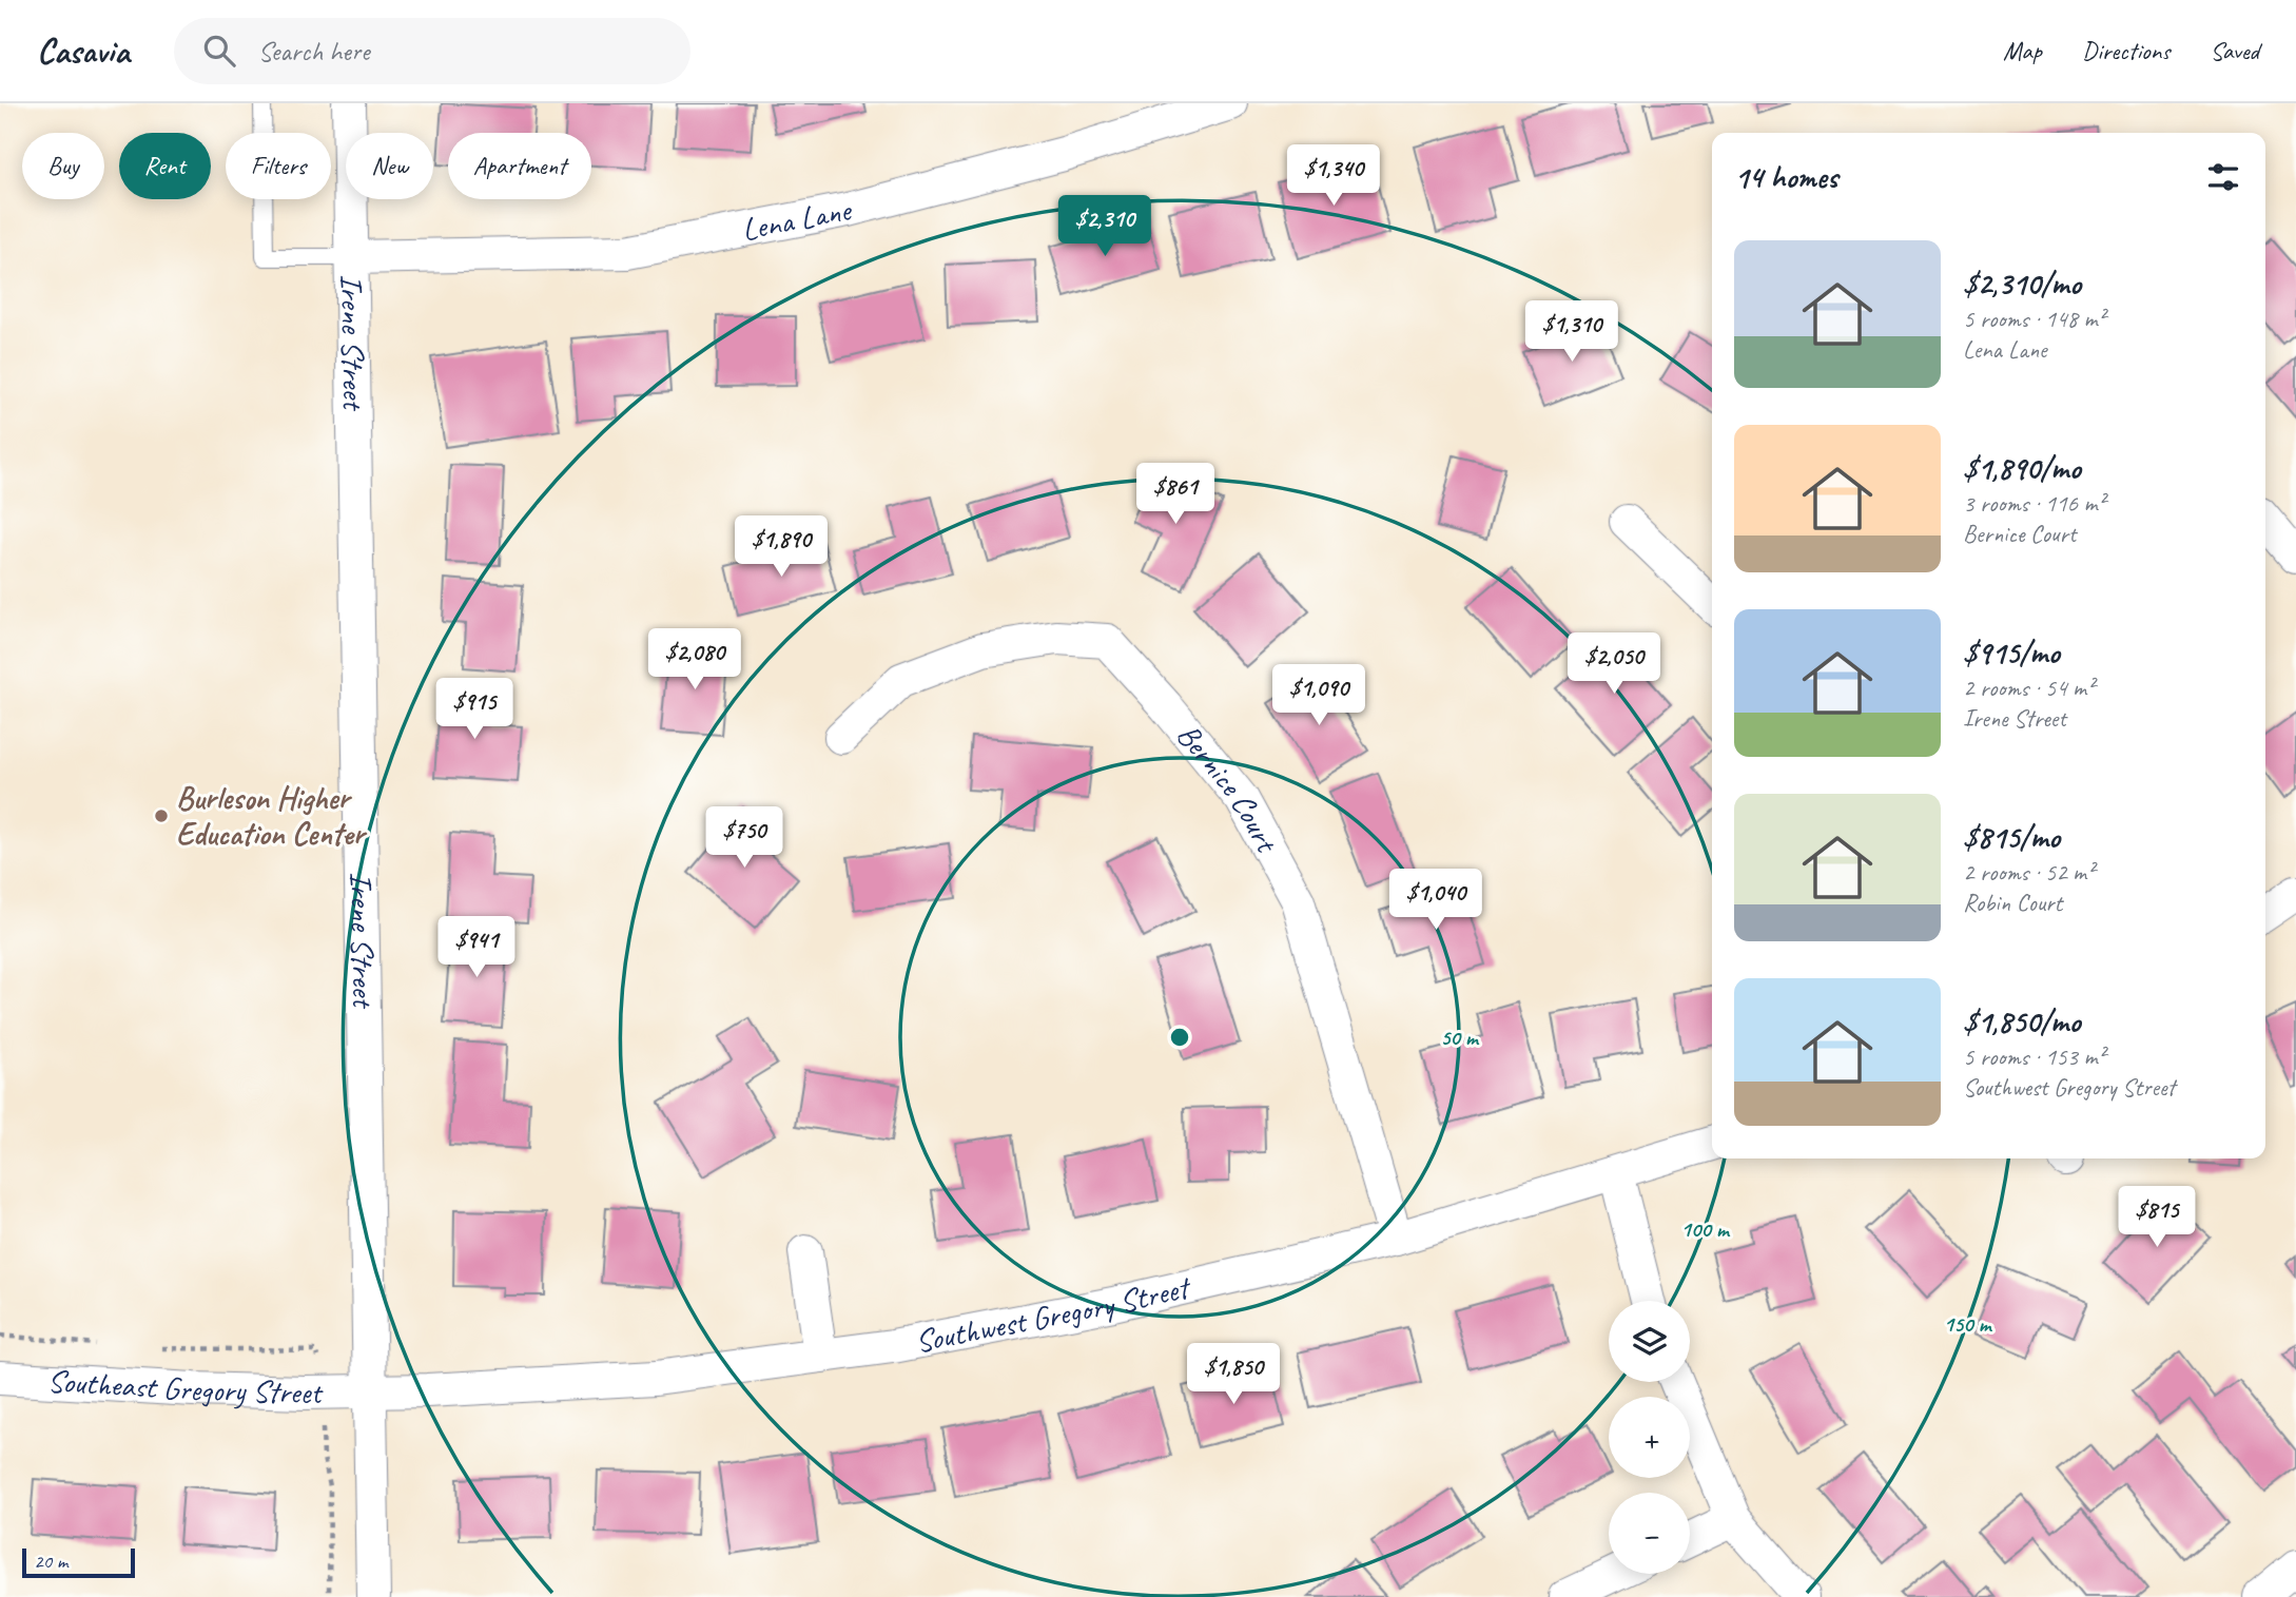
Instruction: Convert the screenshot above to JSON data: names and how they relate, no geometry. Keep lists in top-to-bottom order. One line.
{"streets":{"street":["Lena Lane","Irene Street","Bernice Court","Southwest Gregory Street","Southeast Gregory Street"]},"crossings":[["Lena Lane","Irene Street"],["Irene Street","Southwest Gregory Street"],["Irene Street","Southeast Gregory Street"],["Bernice Court","Southwest Gregory Street"],["Southwest Gregory Street","Southeast Gregory Street"]],"places":["Burleson Higher Education Center"],"scale_bar":"20 m","page":{"header":"Casavia","search":"Search here","nav":["Map","Directions","Saved"],"chip":["Buy","Rent","Filters","New","Apartment"],"heading":"14 homes","price":["$1,340","$2,310","$1,310","$861","$1,890","$2,080","$2,050","$1,090","$915","$750","$1,040","$941","$815","$1,850"],"list":[{"name":"$2,310/mo","note":"5 rooms · 148 m² · Lena Lane"},{"name":"$1,890/mo","note":"3 rooms · 116 m² · Bernice Court"},{"name":"$915/mo","note":"2 rooms · 54 m² · Irene Street"},{"name":"$815/mo","note":"2 rooms · 52 m² · Robin Court"},{"name":"$1,850/mo","note":"5 rooms · 153 m² · Southwest Gregory Street"}],"map_buttons":["+","−"],"scale":"20 m"},"rings":["50 m","100 m","150 m"]}
